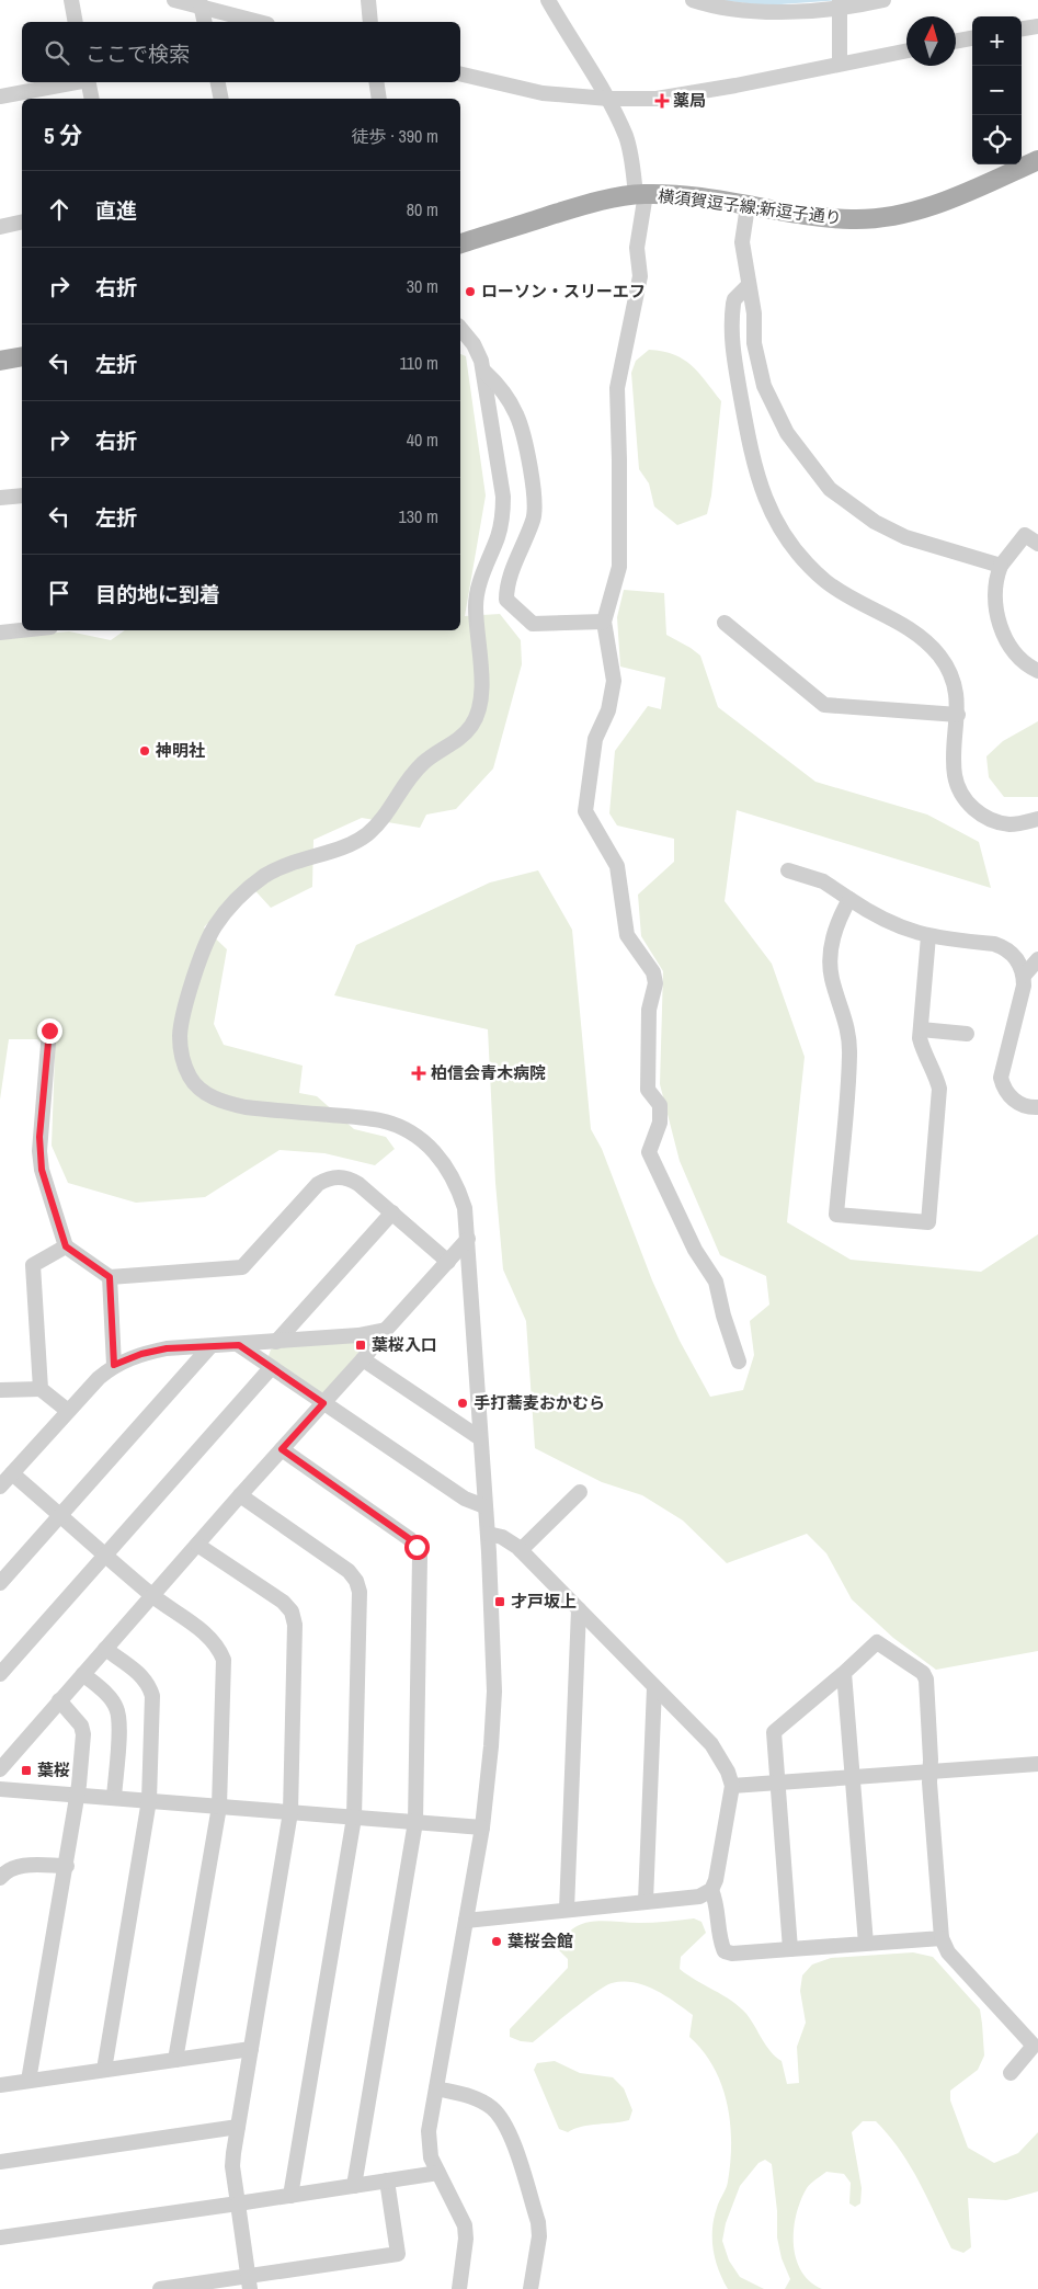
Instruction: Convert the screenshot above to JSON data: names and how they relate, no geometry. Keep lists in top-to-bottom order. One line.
{"streets":{"main road":["横須賀逗子線;新逗子通り"]},"places":{"health":["薬局","柏信会青木病院"],"other":["ローソン・スリーエフ","神明社","手打蕎麦おかむら","葉桜会館"],"transit":["葉桜入口","才戸坂上","葉桜"]},"north":"top","page":{"map_buttons":["+","−"],"search":"ここで検索","heading":["5 分","徒歩 · 390 m"],"list":[["直進","80 m"],["右折","30 m"],["左折","110 m"],["右折","40 m"],["左折","130 m"],"目的地に到着"]}}
